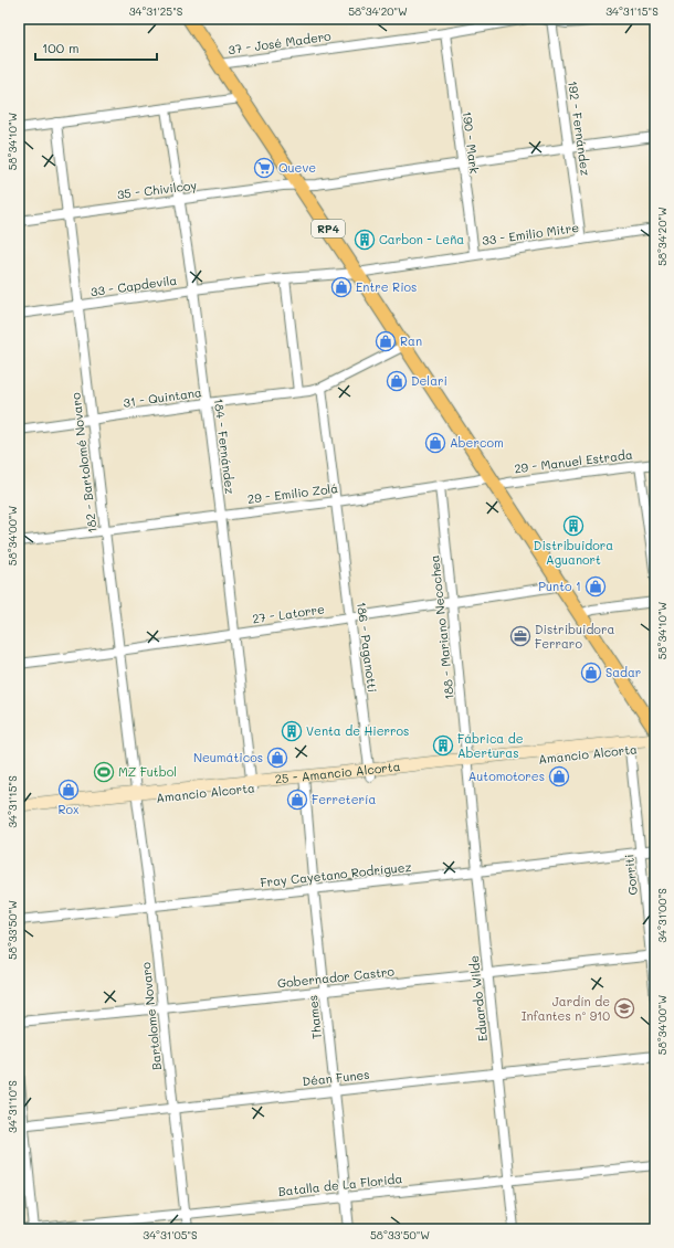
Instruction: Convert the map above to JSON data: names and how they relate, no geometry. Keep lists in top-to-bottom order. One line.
{"streets":{"main road":["RP4","Amancio Alcorta","25 - Amancio Alcorta"],"street":["37 - José Madero","192 - Fernández","190 - Mark","35 - Chivilcoy","33 - Emilio Mitre","33 - Capdevila","31 - Quintana","184 - Fernández","29 - Manuel Estrada","182 - Bartolomé Novaro","29 - Emilio Zolá","27 - Latorre","188 - Mariano Necochea","186 - Paganotti","Fray Cayetano Rodríguez","Gorriti","Gobernador Castro","Eduardo Wilde","Bartolome Novaro","Thames","Déan Funes","Batalla de La Florida"]},"crossings":[["37 - José Madero","190 - Mark"],["37 - José Madero","RP4"],["192 - Fernández","35 - Chivilcoy"],["192 - Fernández","33 - Emilio Mitre"],["190 - Mark","35 - Chivilcoy"],["190 - Mark","33 - Emilio Mitre"],["35 - Chivilcoy","RP4"],["35 - Chivilcoy","184 - Fernández"],["35 - Chivilcoy","182 - Bartolomé Novaro"],["RP4","33 - Emilio Mitre"],["RP4","33 - Capdevila"],["RP4","31 - Quintana"],["RP4","29 - Manuel Estrada"],["RP4","29 - Emilio Zolá"],["RP4","27 - Latorre"],["33 - Emilio Mitre","33 - Capdevila"],["33 - Capdevila","184 - Fernández"],["33 - Capdevila","182 - Bartolomé Novaro"],["31 - Quintana","184 - Fernández"],["31 - Quintana","182 - Bartolomé Novaro"],["31 - Quintana","186 - Paganotti"],["184 - Fernández","29 - Emilio Zolá"],["184 - Fernández","27 - Latorre"],["184 - Fernández","25 - Amancio Alcorta"],["29 - Manuel Estrada","29 - Emilio Zolá"],["182 - Bartolomé Novaro","29 - Emilio Zolá"],["182 - Bartolomé Novaro","27 - Latorre"],["182 - Bartolomé Novaro","25 - Amancio Alcorta"],["182 - Bartolomé Novaro","Bartolome Novaro"],["29 - Emilio Zolá","188 - Mariano Necochea"],["29 - Emilio Zolá","186 - Paganotti"],["27 - Latorre","188 - Mariano Necochea"],["27 - Latorre","186 - Paganotti"],["188 - Mariano Necochea","Amancio Alcorta"],["188 - Mariano Necochea","25 - Amancio Alcorta"],["188 - Mariano Necochea","Eduardo Wilde"],["186 - Paganotti","25 - Amancio Alcorta"],["Amancio Alcorta","25 - Amancio Alcorta"],["Amancio Alcorta","Gorriti"],["Amancio Alcorta","Eduardo Wilde"],["25 - Amancio Alcorta","Eduardo Wilde"],["25 - Amancio Alcorta","Bartolome Novaro"],["25 - Amancio Alcorta","Thames"],["Fray Cayetano Rodríguez","Gorriti"],["Fray Cayetano Rodríguez","Eduardo Wilde"],["Fray Cayetano Rodríguez","Bartolome Novaro"],["Fray Cayetano Rodríguez","Thames"],["Gorriti","Gobernador Castro"],["Gobernador Castro","Eduardo Wilde"],["Gobernador Castro","Bartolome Novaro"],["Gobernador Castro","Thames"],["Eduardo Wilde","Déan Funes"],["Eduardo Wilde","Batalla de La Florida"],["Bartolome Novaro","Déan Funes"],["Bartolome Novaro","Batalla de La Florida"],["Thames","Déan Funes"],["Thames","Batalla de La Florida"]],"places":{"supermarket":["Queve"],"building":["Carbon - Leña","Distribuidora Aguanort","Venta de Hierros","Fábrica de Aberturas"],"shop":["Entre Rios","Ran","Delari","Abercom","Punto 1","Sadar","Neumáticos","Automotores","Rox","Ferretería"],"office":["Distribuidora Ferraro"],"sports":["MZ Futbol"],"school or university":["Jardín de Infantes nº 910"]},"scale_bar":"100 m","coordinates":["34°31'25\"S","58°34'20\"W","34°31'15\"S","58°34'10\"W","58°34'00\"W","34°31'00\"S","58°33'50\"W","34°31'10\"S","34°31'05\"S"]}
